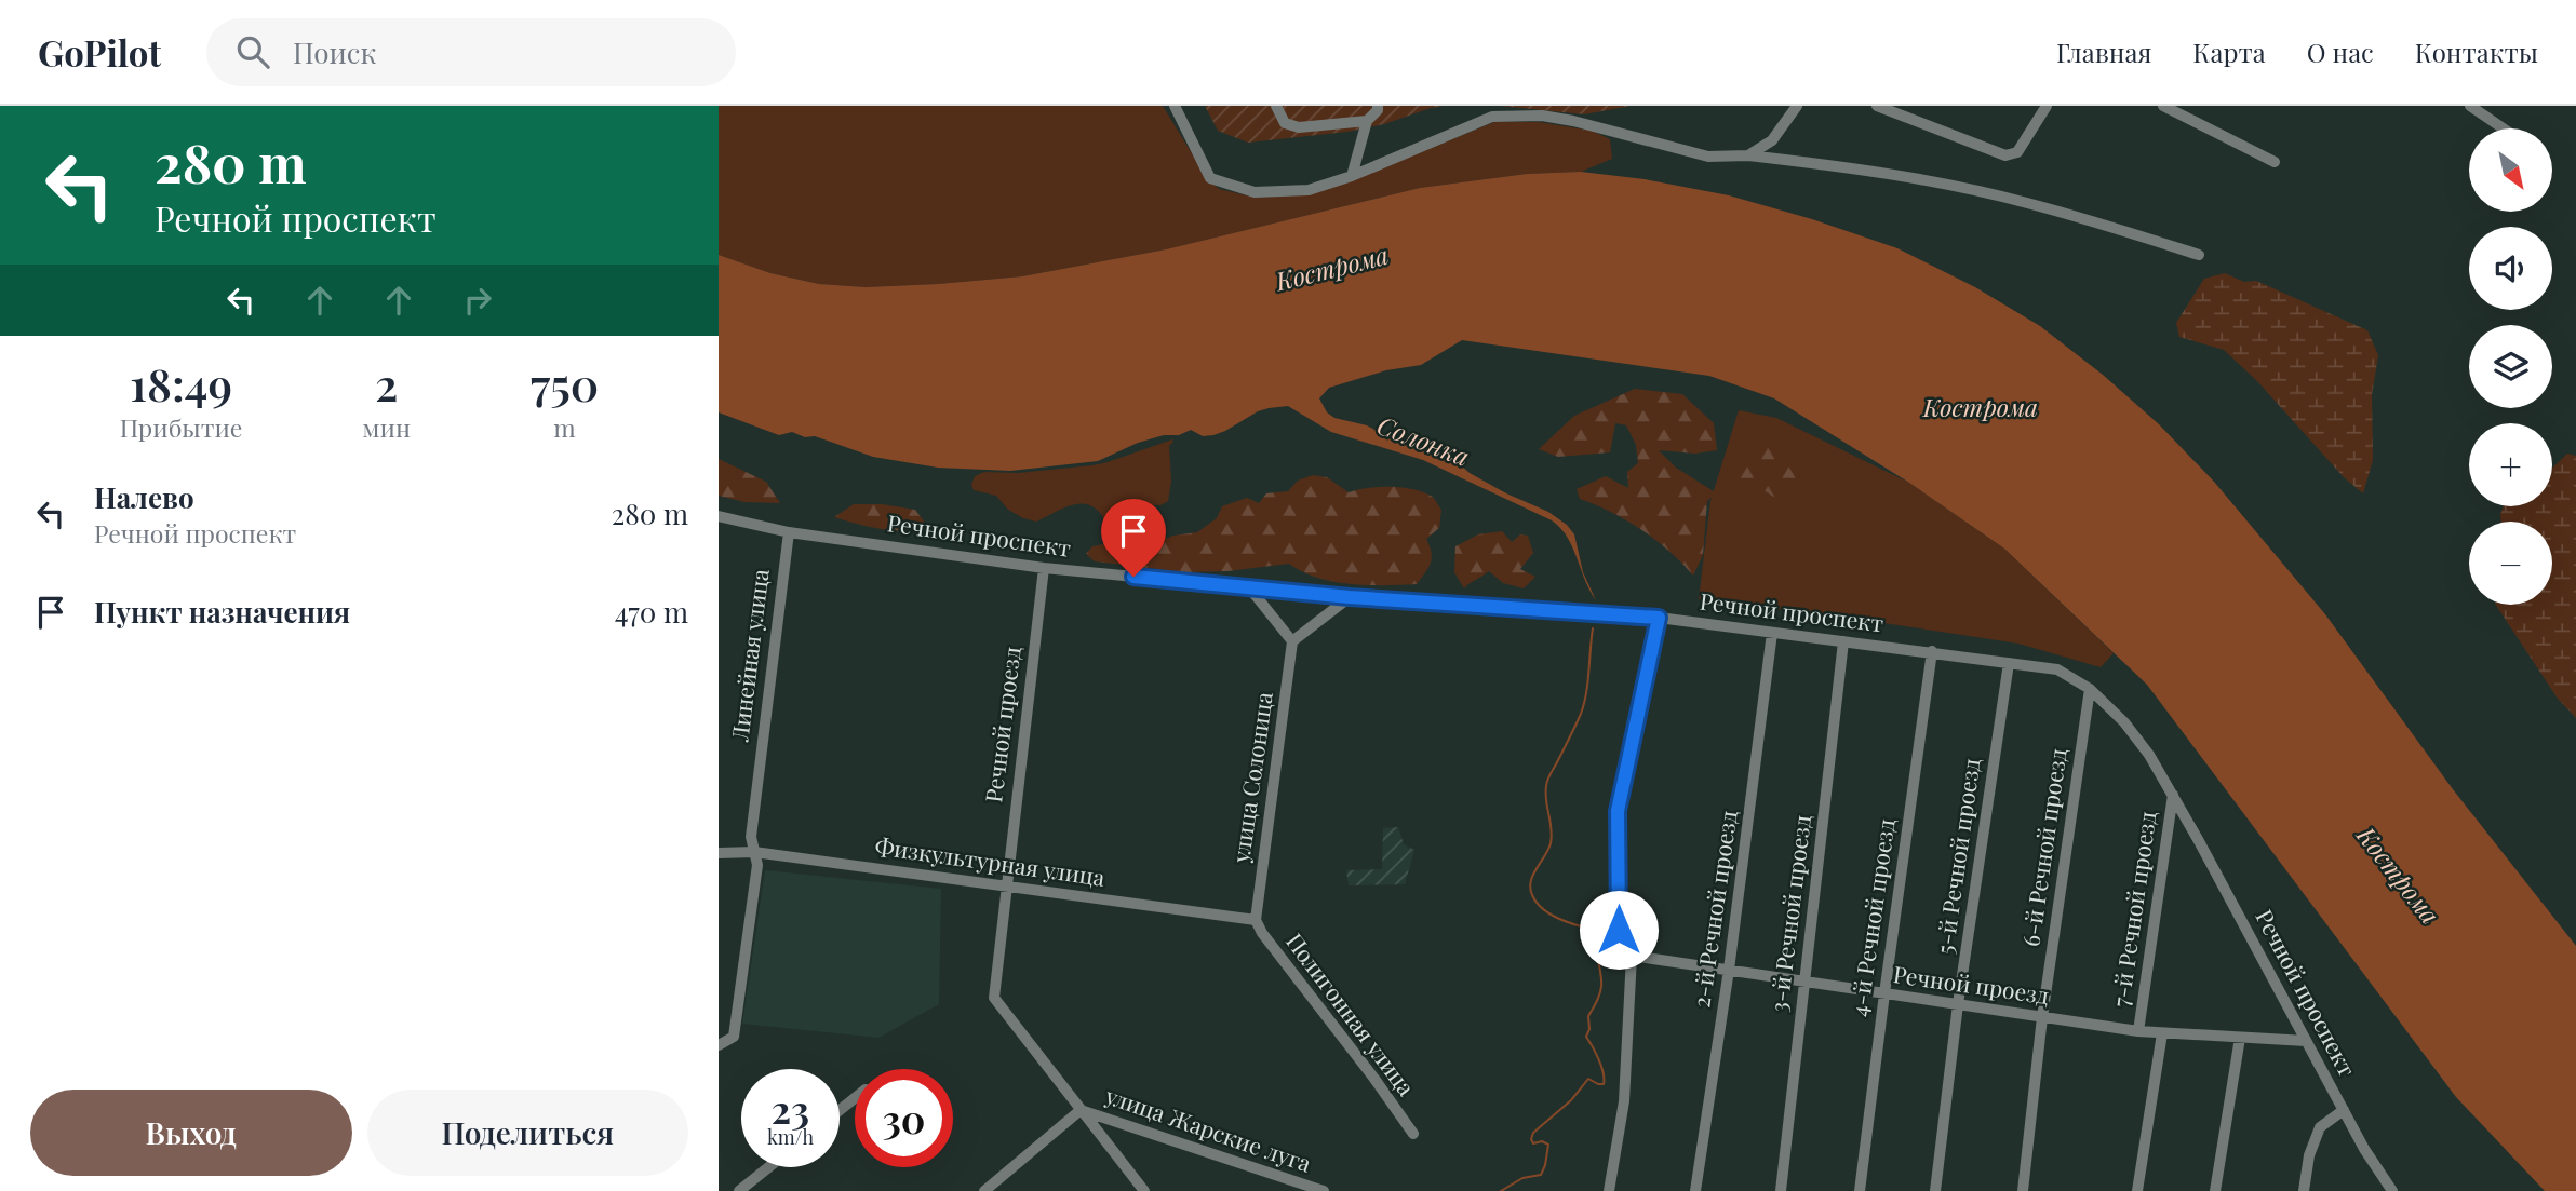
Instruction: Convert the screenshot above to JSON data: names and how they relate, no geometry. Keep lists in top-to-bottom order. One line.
{"streets":{"street":["Речной проспект","Линейная улица","Речной проезд","улица Солоница","6-й Речной проезд","5-й Речной проезд","Физкультурная улица","2-й Речной проезд","7-й Речной проезд","3-й Речной проезд","4-й Речной проезд","Полигонная улица","улица Жарские луга"]},"crossings":[["Речной проспект","Линейная улица"],["Речной проспект","Речной проезд"],["Речной проспект","6-й Речной проезд"],["Речной проспект","5-й Речной проезд"],["Речной проспект","2-й Речной проезд"],["Речной проспект","7-й Речной проезд"],["Речной проспект","3-й Речной проезд"],["Речной проспект","4-й Речной проезд"],["Линейная улица","Физкультурная улица"],["Речной проезд","6-й Речной проезд"],["Речной проезд","5-й Речной проезд"],["Речной проезд","Физкультурная улица"],["Речной проезд","2-й Речной проезд"],["Речной проезд","7-й Речной проезд"],["Речной проезд","3-й Речной проезд"],["Речной проезд","4-й Речной проезд"],["Речной проезд","улица Жарские луга"],["улица Солоница","Физкультурная улица"],["улица Солоница","Полигонная улица"],["Физкультурная улица","Полигонная улица"]],"water":["Кострома","Солонка"],"north":"bottom right","page":{"header":"GoPilot","search":"Поиск","nav":["Главная","Карта","О нас","Контакты"],"turn":["280 m","Речной проспект"],"map_buttons":["+","−"],"eta":["18:49","Прибытие","2","мин","750","m"],"list":[{"name":"Налево","note":"Речной проспект","value":"280 m"},{"name":"Пункт назначения","value":"470 m"}],"speed":"23 km/h","limit":"30","buttons":["Выход","Поделиться"]}}
